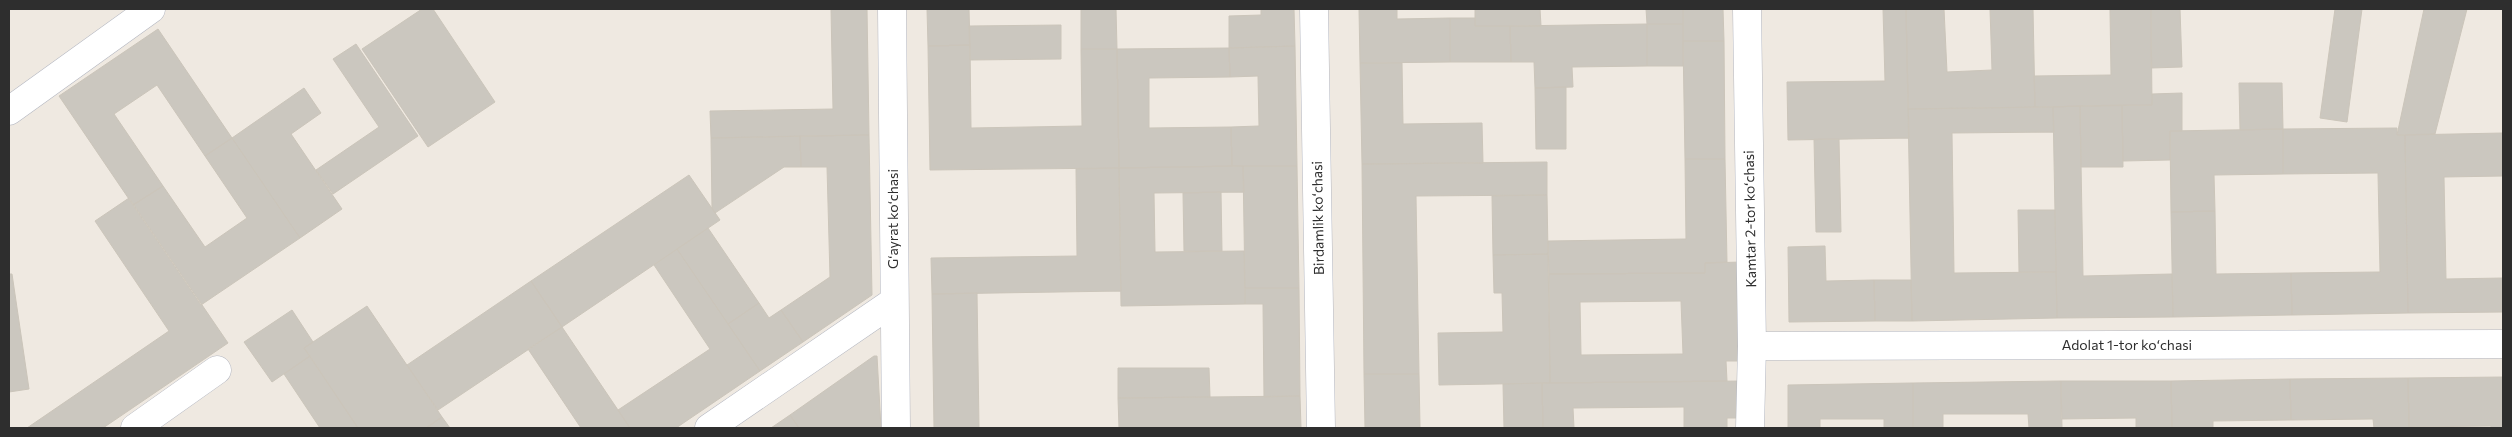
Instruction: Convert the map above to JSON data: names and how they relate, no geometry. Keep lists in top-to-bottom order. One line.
{"streets":{"street":["Birdamlik koʻchasi","Gʻayrat koʻchasi","Kamtar 2-tor koʻchasi","Adolat 1-tor koʻchasi"]},"crossings":[["Kamtar 2-tor koʻchasi","Adolat 1-tor koʻchasi"]]}
